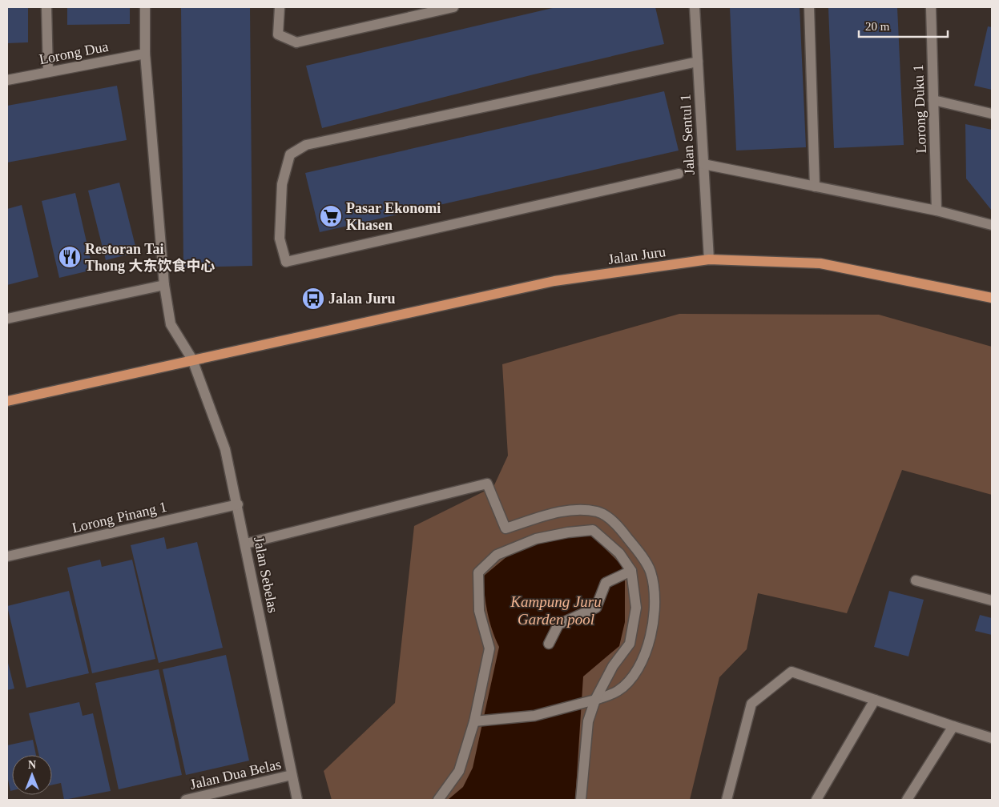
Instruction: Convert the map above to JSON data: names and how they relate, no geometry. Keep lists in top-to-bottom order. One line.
{"streets":{"main road":["Jalan Juru"],"street":["Lorong Dua","Lorong Duku 1","Jalan Sentul 1","Lorong Pinang 1","Jalan Sebelas","Jalan Dua Belas"]},"crossings":[["Lorong Dua","Jalan Sebelas"],["Jalan Sentul 1","Jalan Juru"],["Jalan Juru","Jalan Sebelas"],["Lorong Pinang 1","Jalan Sebelas"],["Jalan Sebelas","Jalan Dua Belas"]],"water":["Kampung Juru Garden pool"],"places":{"supermarket":["Pasar Ekonomi Khasen"],"restaurant":["Restoran Tai Thong 大东饮食中心"],"bus stop":["Jalan Juru"]},"scale_bar":"20 m","north":"top"}
